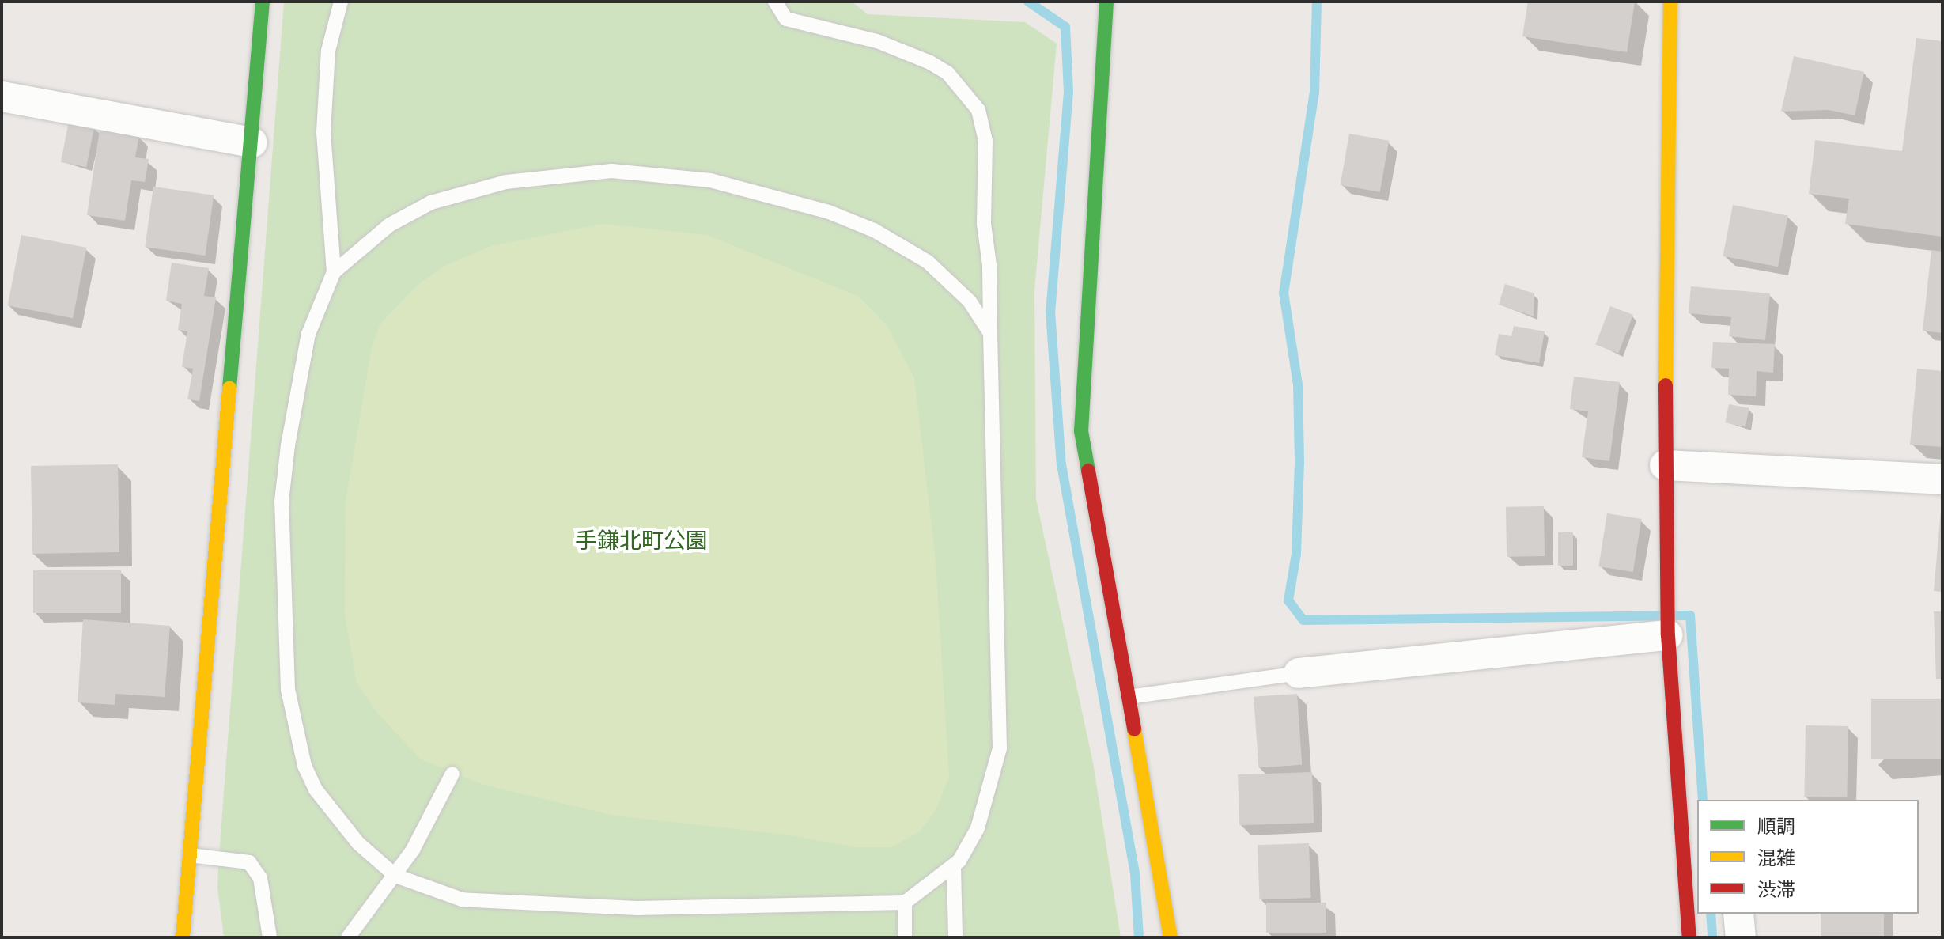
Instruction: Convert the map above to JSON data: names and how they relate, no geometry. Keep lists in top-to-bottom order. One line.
{"parks":["手鎌北町公園"],"legend":["順調","混雑","渋滞"]}
